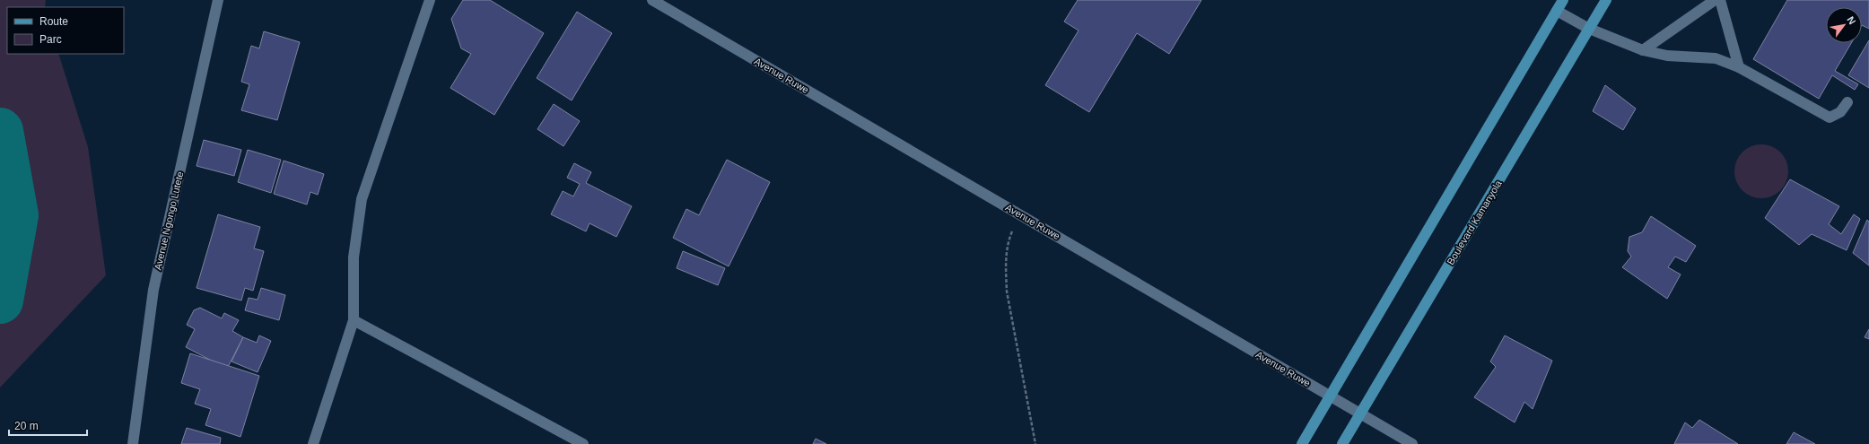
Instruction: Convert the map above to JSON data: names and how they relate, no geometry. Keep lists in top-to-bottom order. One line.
{"streets":{"main road":["Boulevard Kamanyola"],"street":["Avenue Ruwe","Avenue Ngongo Lutete"]},"crossings":[["Avenue Ruwe","Boulevard Kamanyola"]],"legend":["Route","Parc"],"scale_bar":"20 m","north":"top right"}
